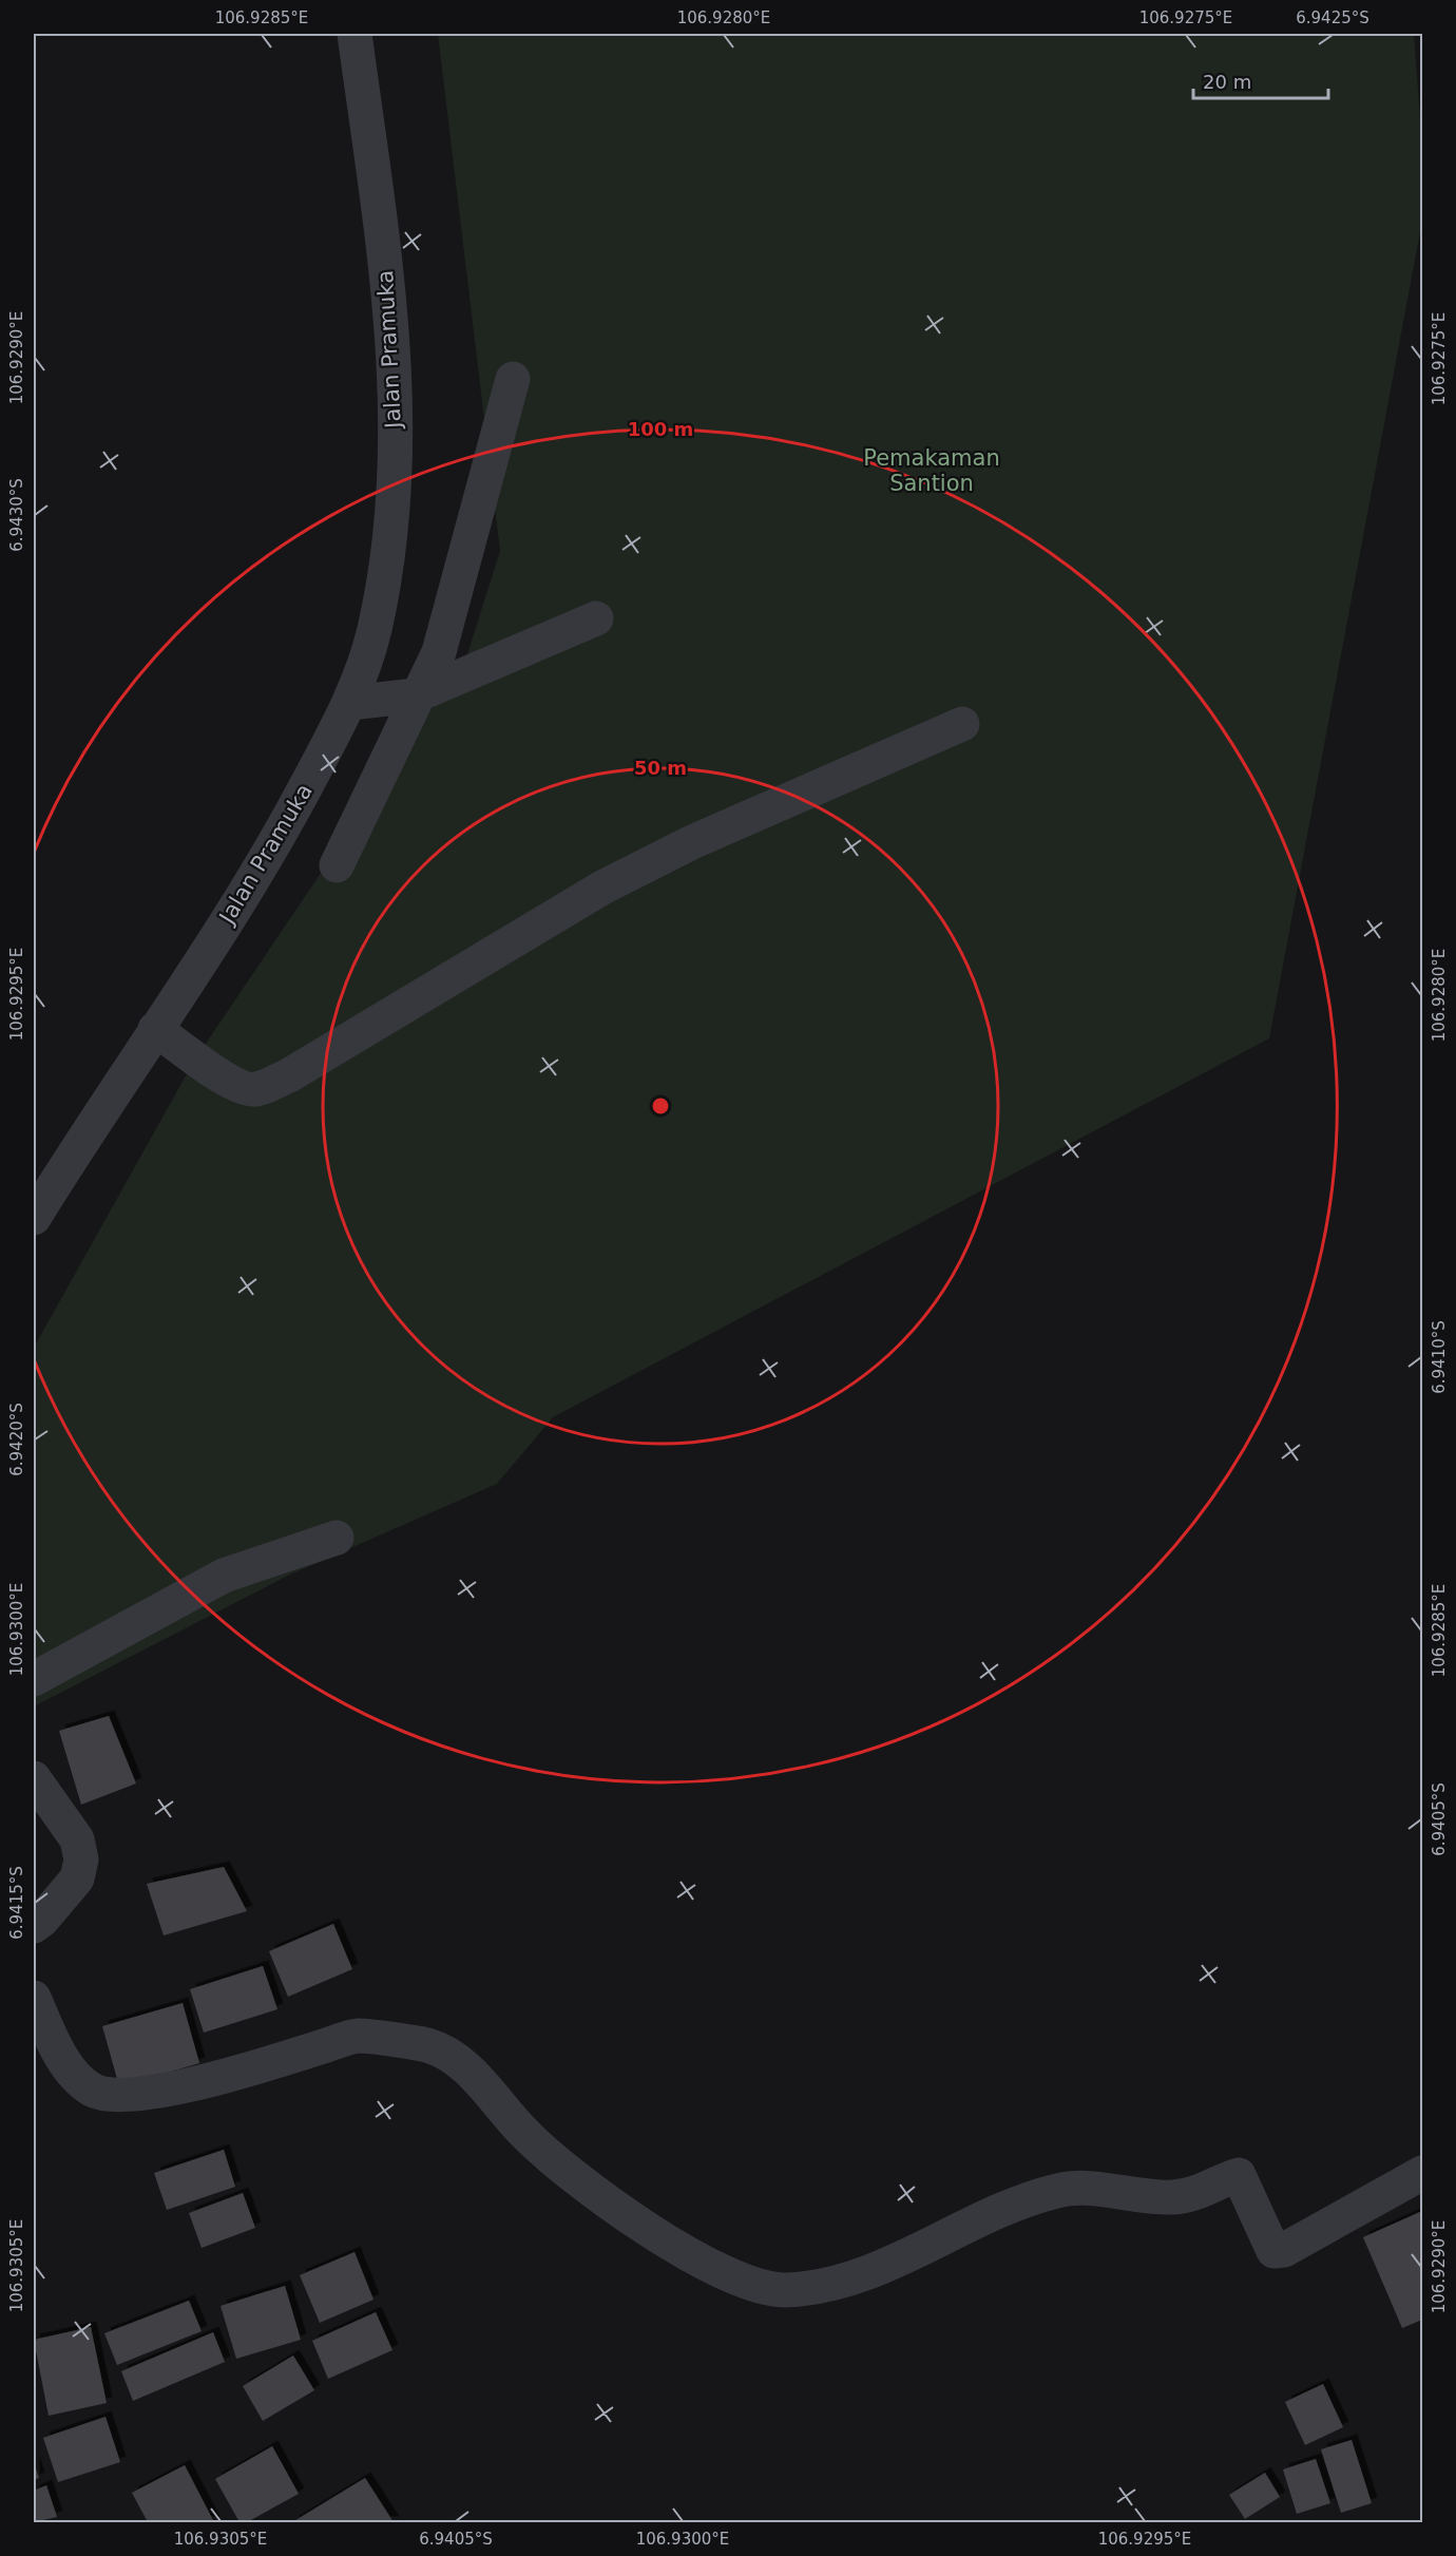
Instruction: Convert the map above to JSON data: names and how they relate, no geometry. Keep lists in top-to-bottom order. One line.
{"streets":{"street":["Jalan Pramuka"]},"parks":["Pemakaman Santion"],"scale_bar":"20 m","coordinates":["106.9285°E","106.9280°E","106.9275°E","6.9425°S","106.9290°E","6.9430°S","106.9295°E","6.9410°S","6.9420°S","106.9300°E","6.9405°S","6.9415°S","106.9305°E"],"rings":["100 m","50 m"]}
